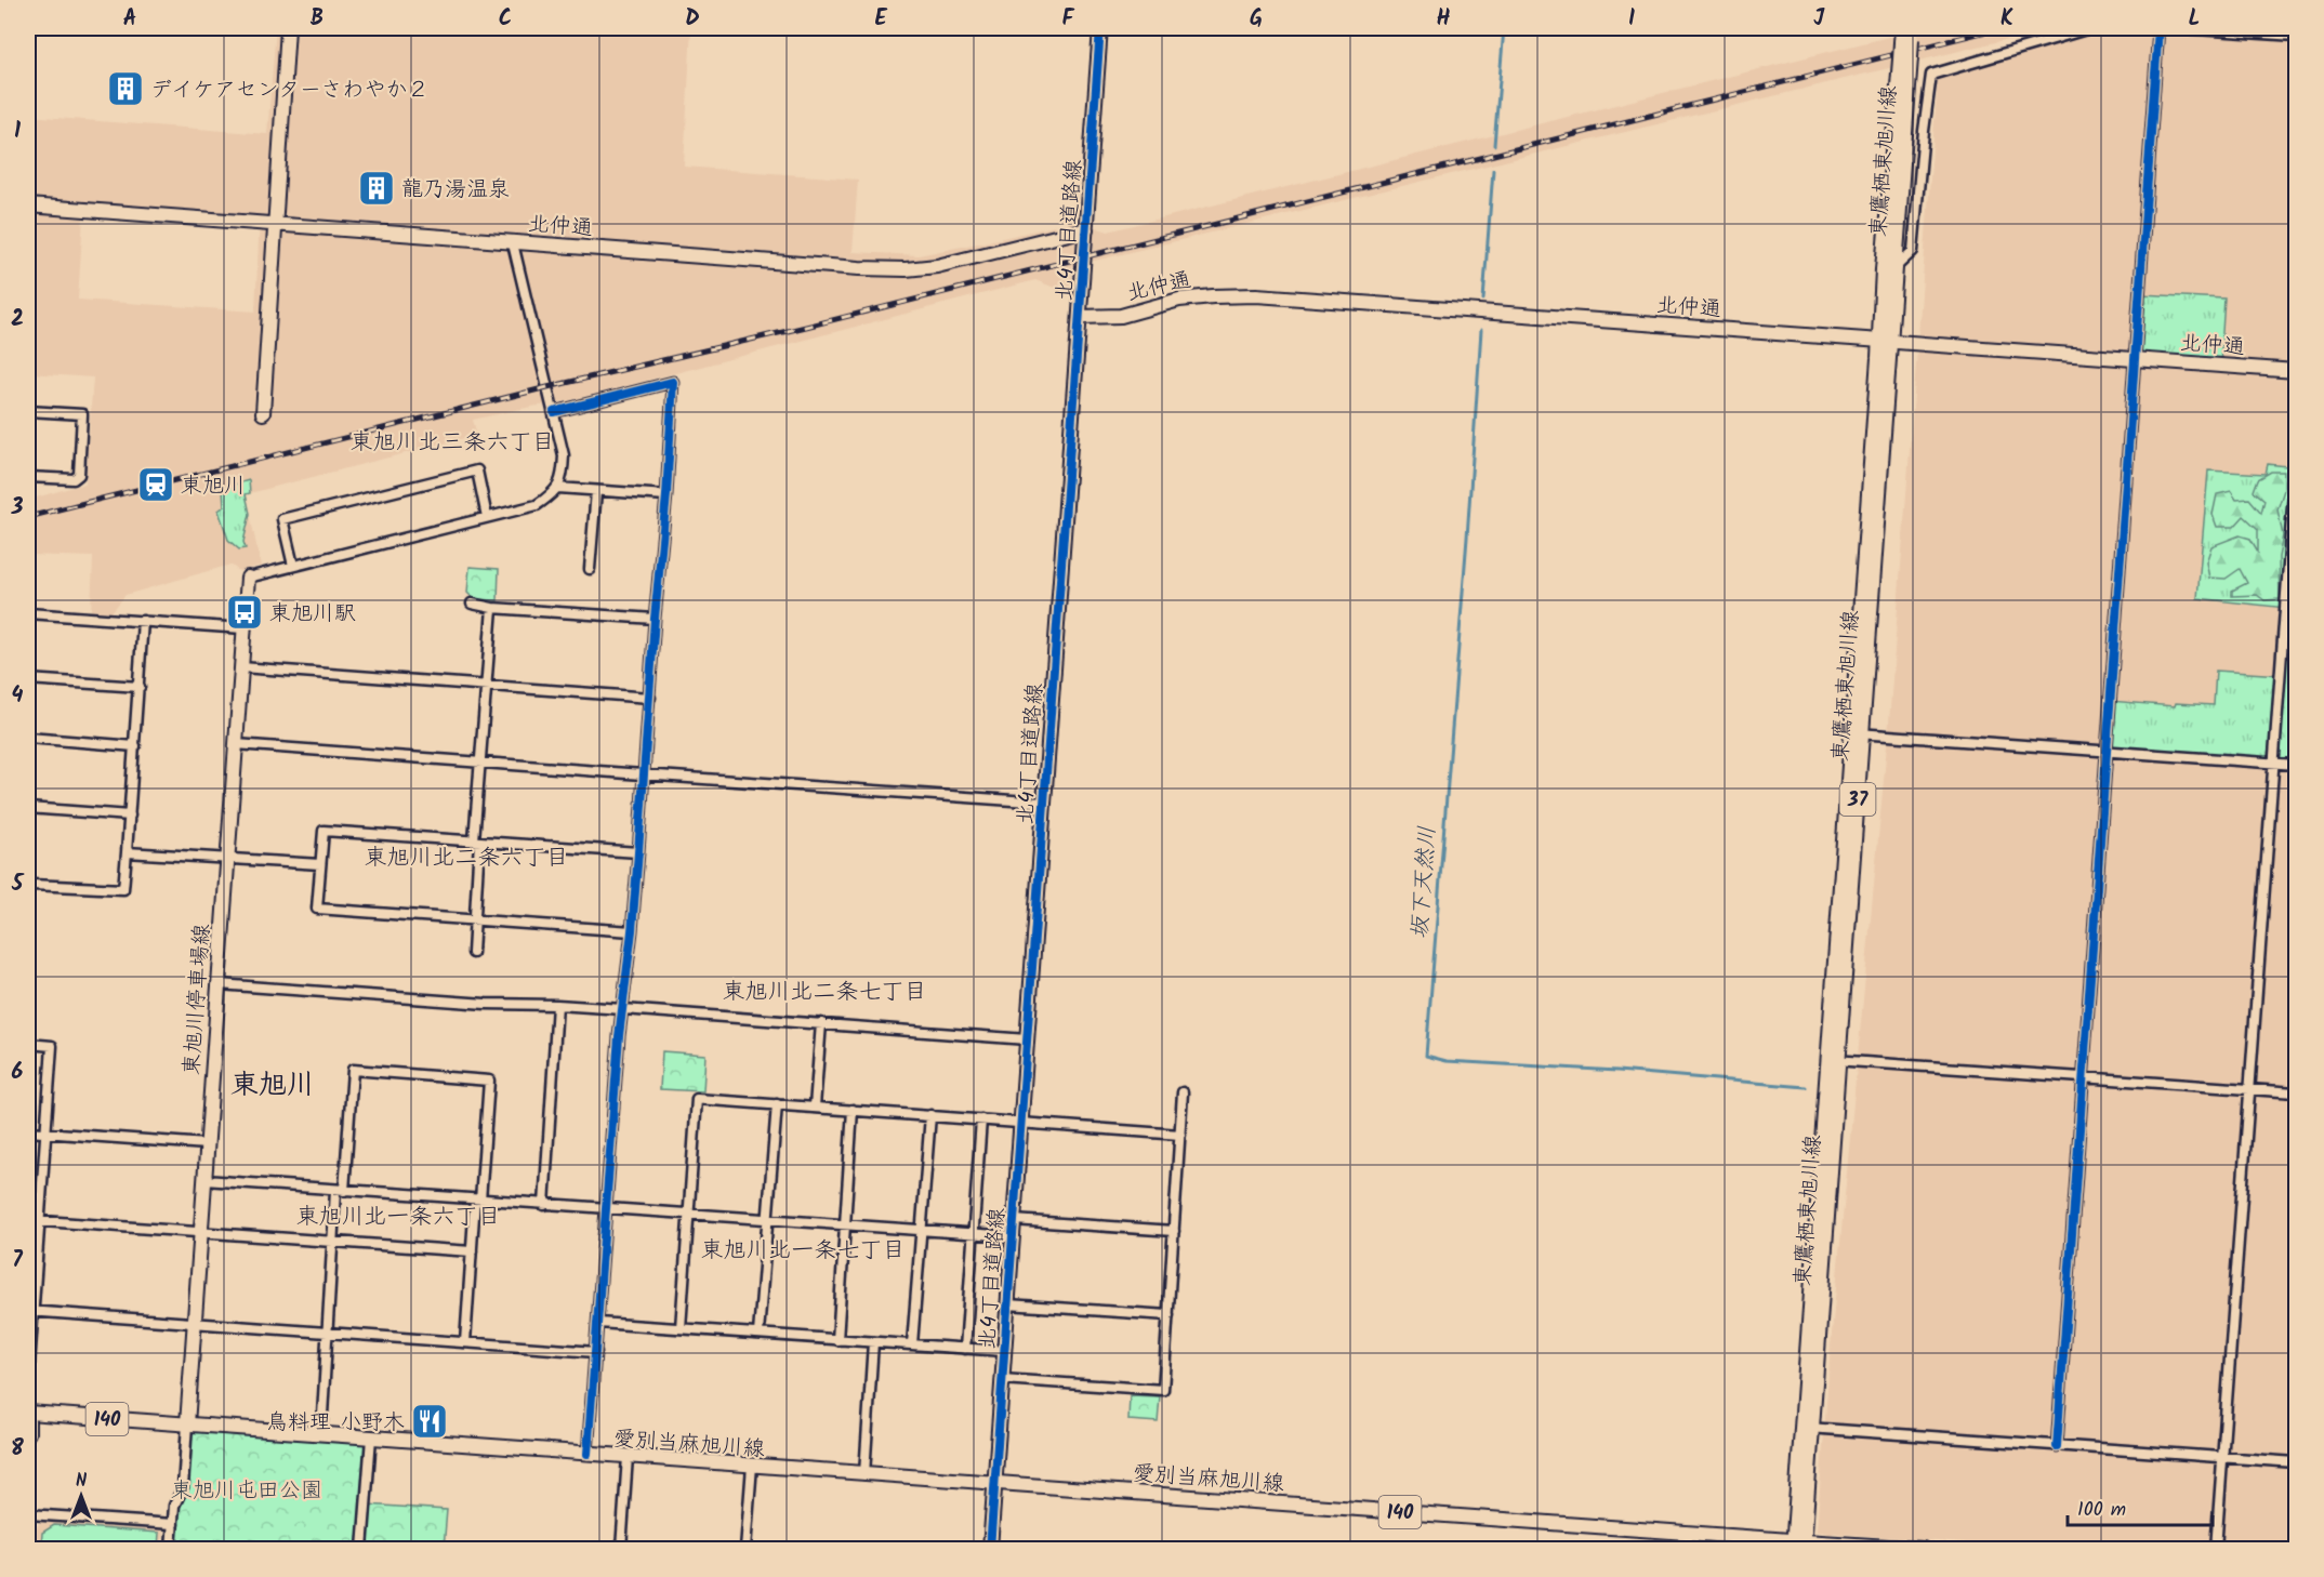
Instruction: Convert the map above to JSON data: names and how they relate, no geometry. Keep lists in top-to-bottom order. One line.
{"streets":{"main road":["東鷹栖東旭川線","北仲通","北4丁目道路線","37","東旭川停車場線","140","愛別当麻旭川線"]},"crossings":[["東鷹栖東旭川線","北仲通"],["東鷹栖東旭川線","愛別当麻旭川線"],["北仲通","北4丁目道路線"],["北4丁目道路線","愛別当麻旭川線"],["東旭川停車場線","愛別当麻旭川線"]],"districts":["東旭川北三条六丁目","東旭川北二条六丁目","東旭川北二条七丁目","東旭川","東旭川北一条六丁目","東旭川北一条七丁目"],"water":["坂下天然川"],"parks":["東旭川屯田公園"],"places":{"building":["デイケアセンターさわやか２","龍乃湯温泉"],"station":["東旭川"],"bus stop":["東旭川駅"],"restaurant":["鳥料理 小野木"]},"scale_bar":"100 m","north":"top","grid":{"columns":["A","B","C","D","E","F","G","H","I","J","K","L"],"rows":["1","2","3","4","5","6","7","8"]}}
